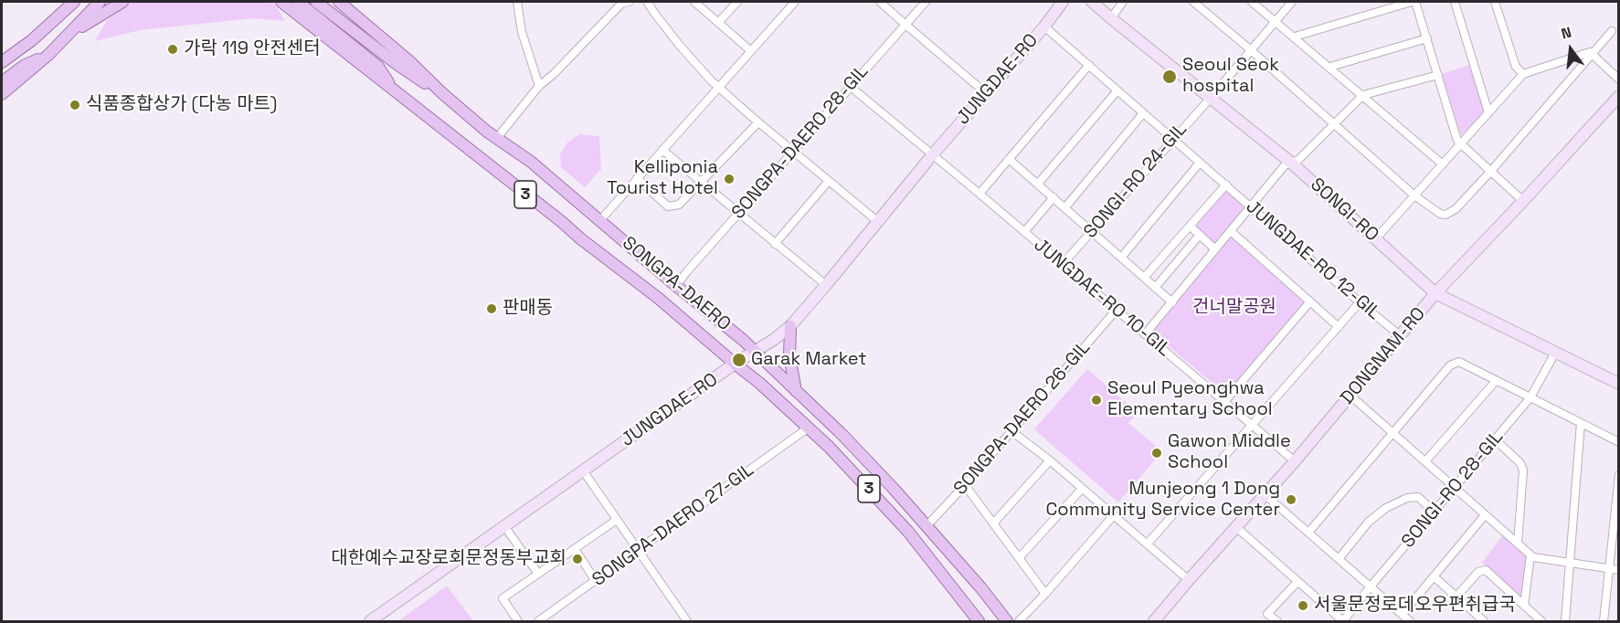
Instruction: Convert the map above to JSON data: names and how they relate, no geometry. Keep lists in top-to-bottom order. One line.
{"streets":{"main road":["JUNGDAE-RO","3","SONGI-RO","SONGPA-DAERO","DONGNAM-RO"],"street":["SONGPA-DAERO 28-GIL","SONGI-RO 24-GIL","JUNGDAE-RO 12-GIL","JUNGDAE-RO 10-GIL","SONGPA-DAERO 26-GIL","SONGI-RO 28-GIL","SONGPA-DAERO 27-GIL"]},"crossings":[["JUNGDAE-RO","JUNGDAE-RO 12-GIL"],["JUNGDAE-RO","SONGPA-DAERO"],["JUNGDAE-RO","JUNGDAE-RO 10-GIL"],["SONGPA-DAERO 28-GIL","SONGPA-DAERO"],["SONGI-RO 24-GIL","SONGI-RO"],["SONGI-RO 24-GIL","JUNGDAE-RO 12-GIL"],["SONGI-RO 24-GIL","JUNGDAE-RO 10-GIL"],["3","SONGPA-DAERO"],["SONGI-RO","DONGNAM-RO"],["SONGI-RO","SONGI-RO 28-GIL"],["JUNGDAE-RO 12-GIL","DONGNAM-RO"],["SONGPA-DAERO","SONGPA-DAERO 26-GIL"],["SONGPA-DAERO","SONGPA-DAERO 27-GIL"],["JUNGDAE-RO 10-GIL","DONGNAM-RO"],["JUNGDAE-RO 10-GIL","SONGPA-DAERO 26-GIL"]],"parks":["건너말공원"],"places":["가락 119 안전센터","Seoul Seok hospital","식품종합상가 (다농 마트)","Kelliponia Tourist Hotel","판매동","Garak Market","Seoul Pyeonghwa Elementary School","Gawon Middle School","Munjeong 1 Dong Community Service Center","대한예수교장로회문정동부교회","서울문정로데오우편취급국"],"north":"top"}
